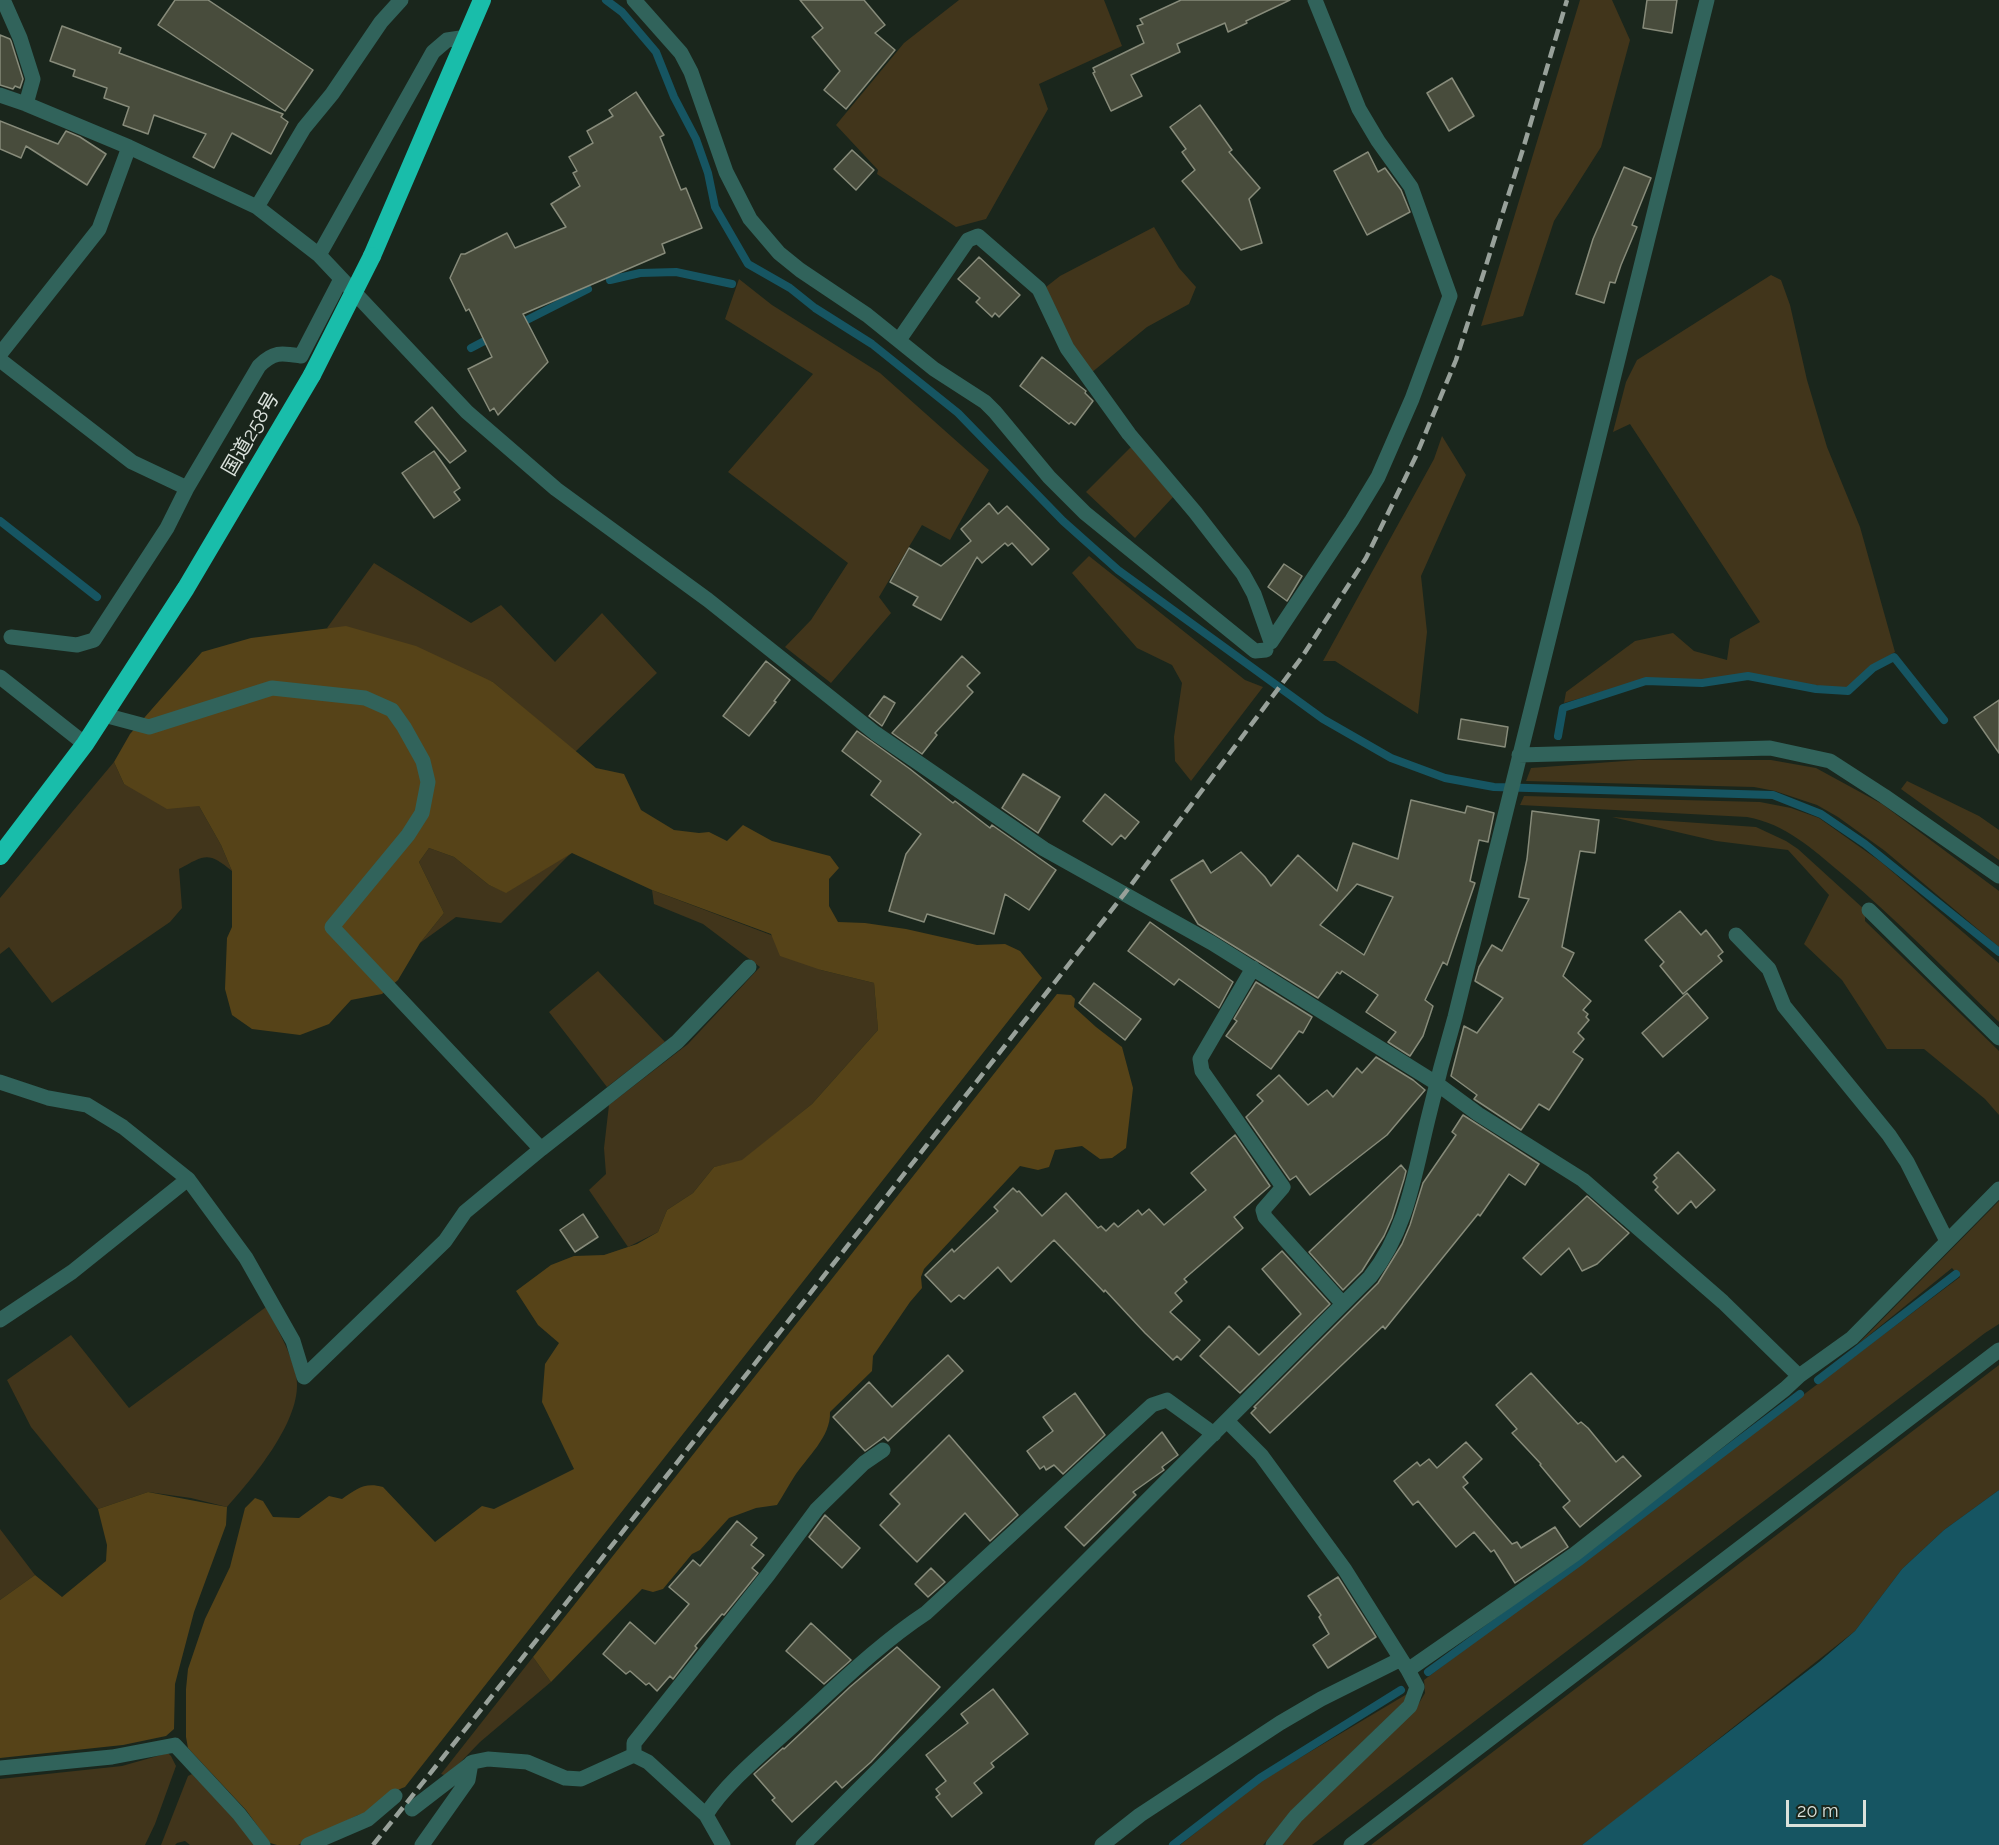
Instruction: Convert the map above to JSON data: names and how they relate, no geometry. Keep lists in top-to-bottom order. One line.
{"streets":{"highway":["国道258号"]},"scale_bar":"20 m"}
